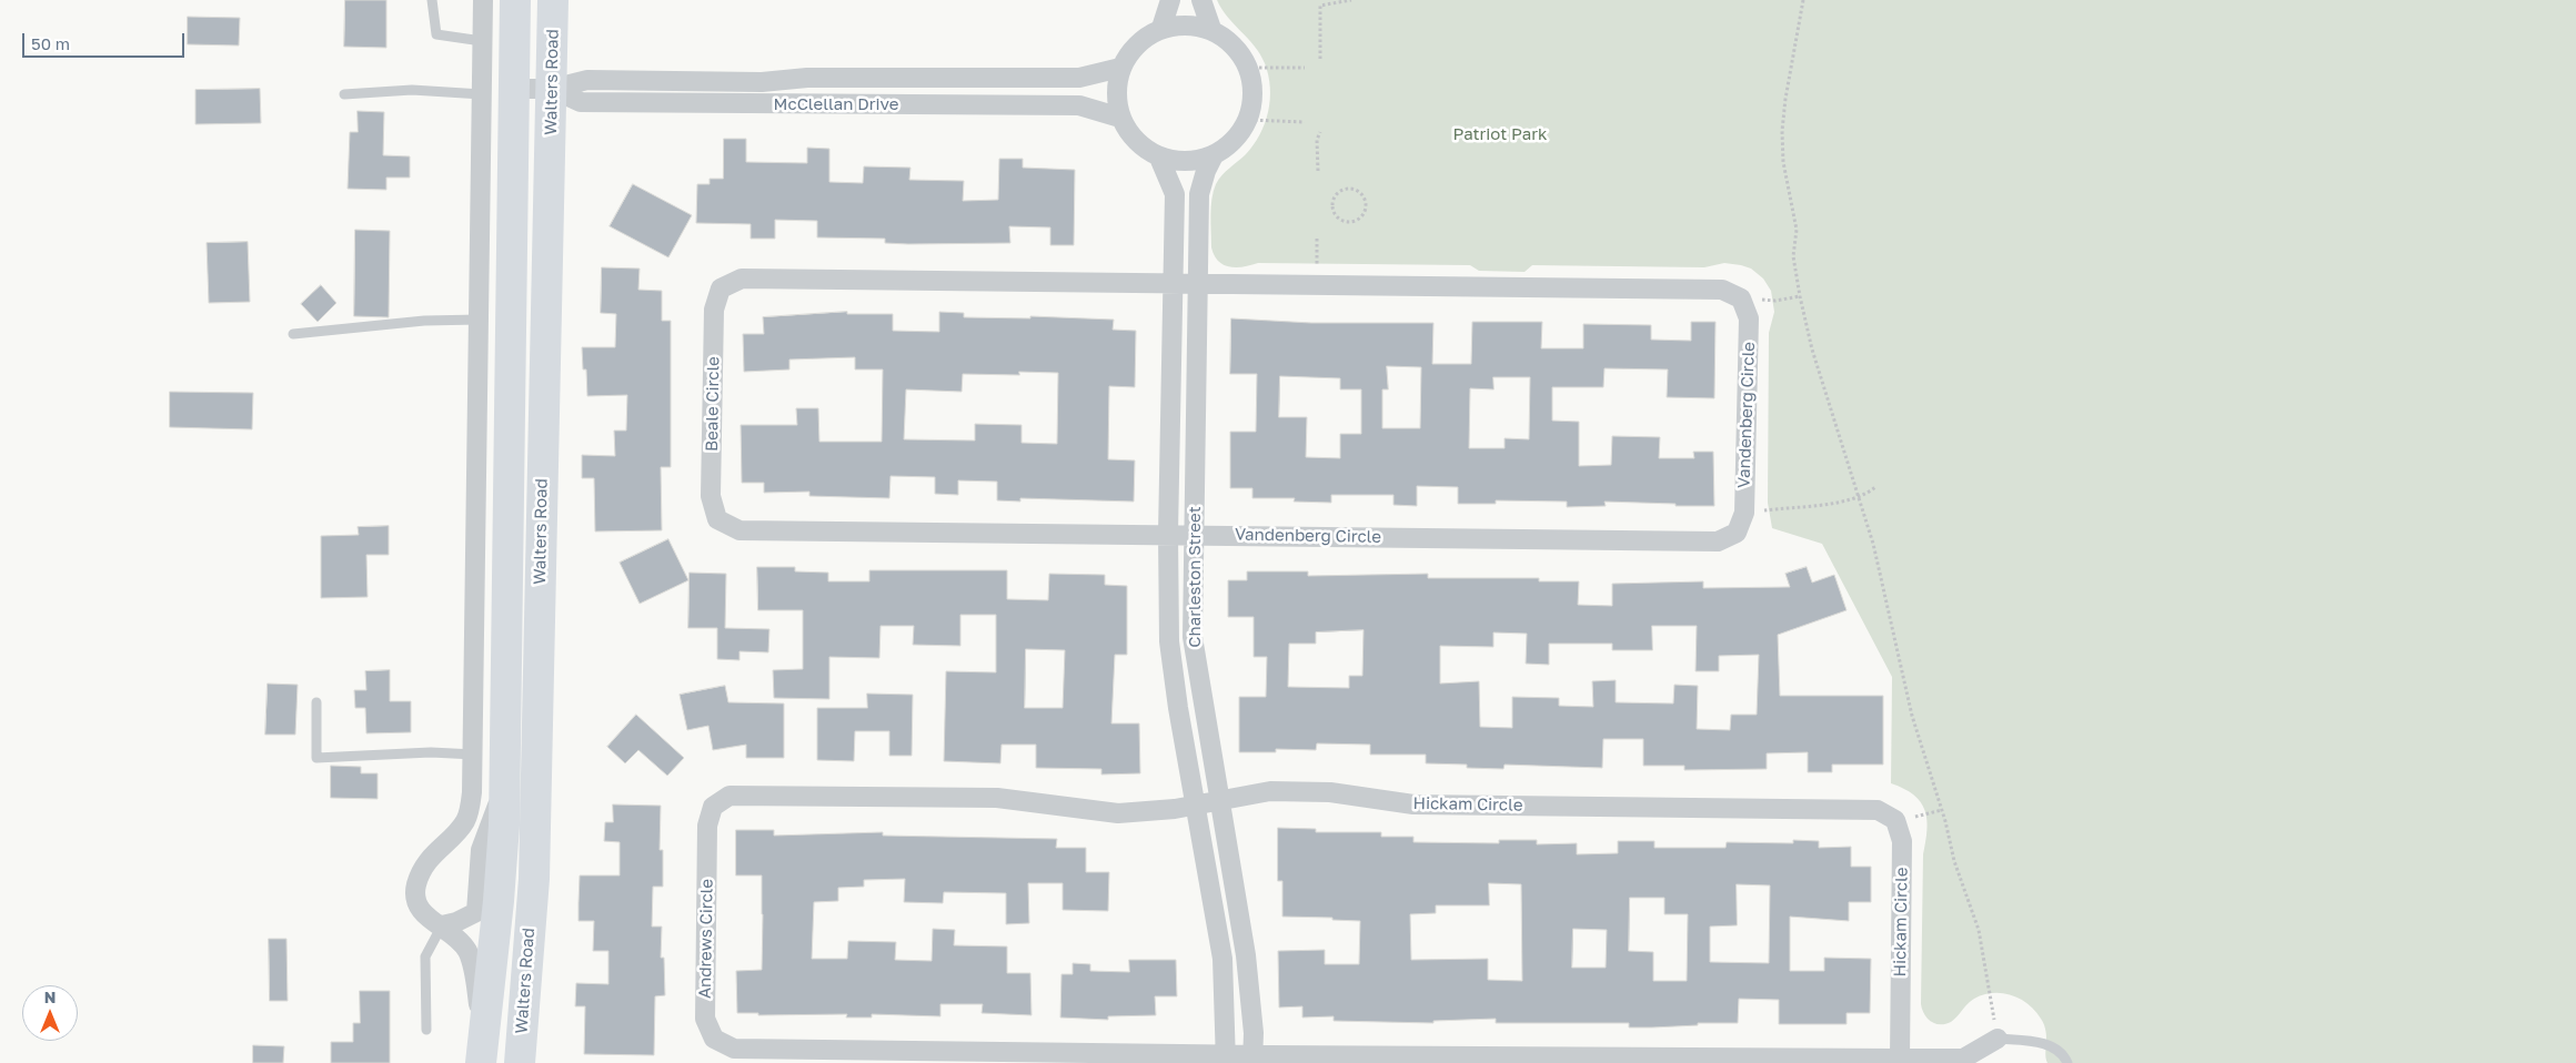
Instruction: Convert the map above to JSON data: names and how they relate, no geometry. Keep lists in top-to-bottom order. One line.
{"streets":{"main road":["Walters Road"],"street":["McClellan Drive","Beale Circle","Vandenberg Circle","Charleston Street","Hickam Circle","Andrews Circle"]},"crossings":[["Walters Road","McClellan Drive"],["McClellan Drive","Charleston Street"],["Beale Circle","Vandenberg Circle"],["Beale Circle","Charleston Street"],["Vandenberg Circle","Charleston Street"],["Charleston Street","Hickam Circle"],["Charleston Street","Andrews Circle"],["Hickam Circle","Andrews Circle"]],"parks":["Patriot Park"],"scale_bar":"50 m","north":"top"}
